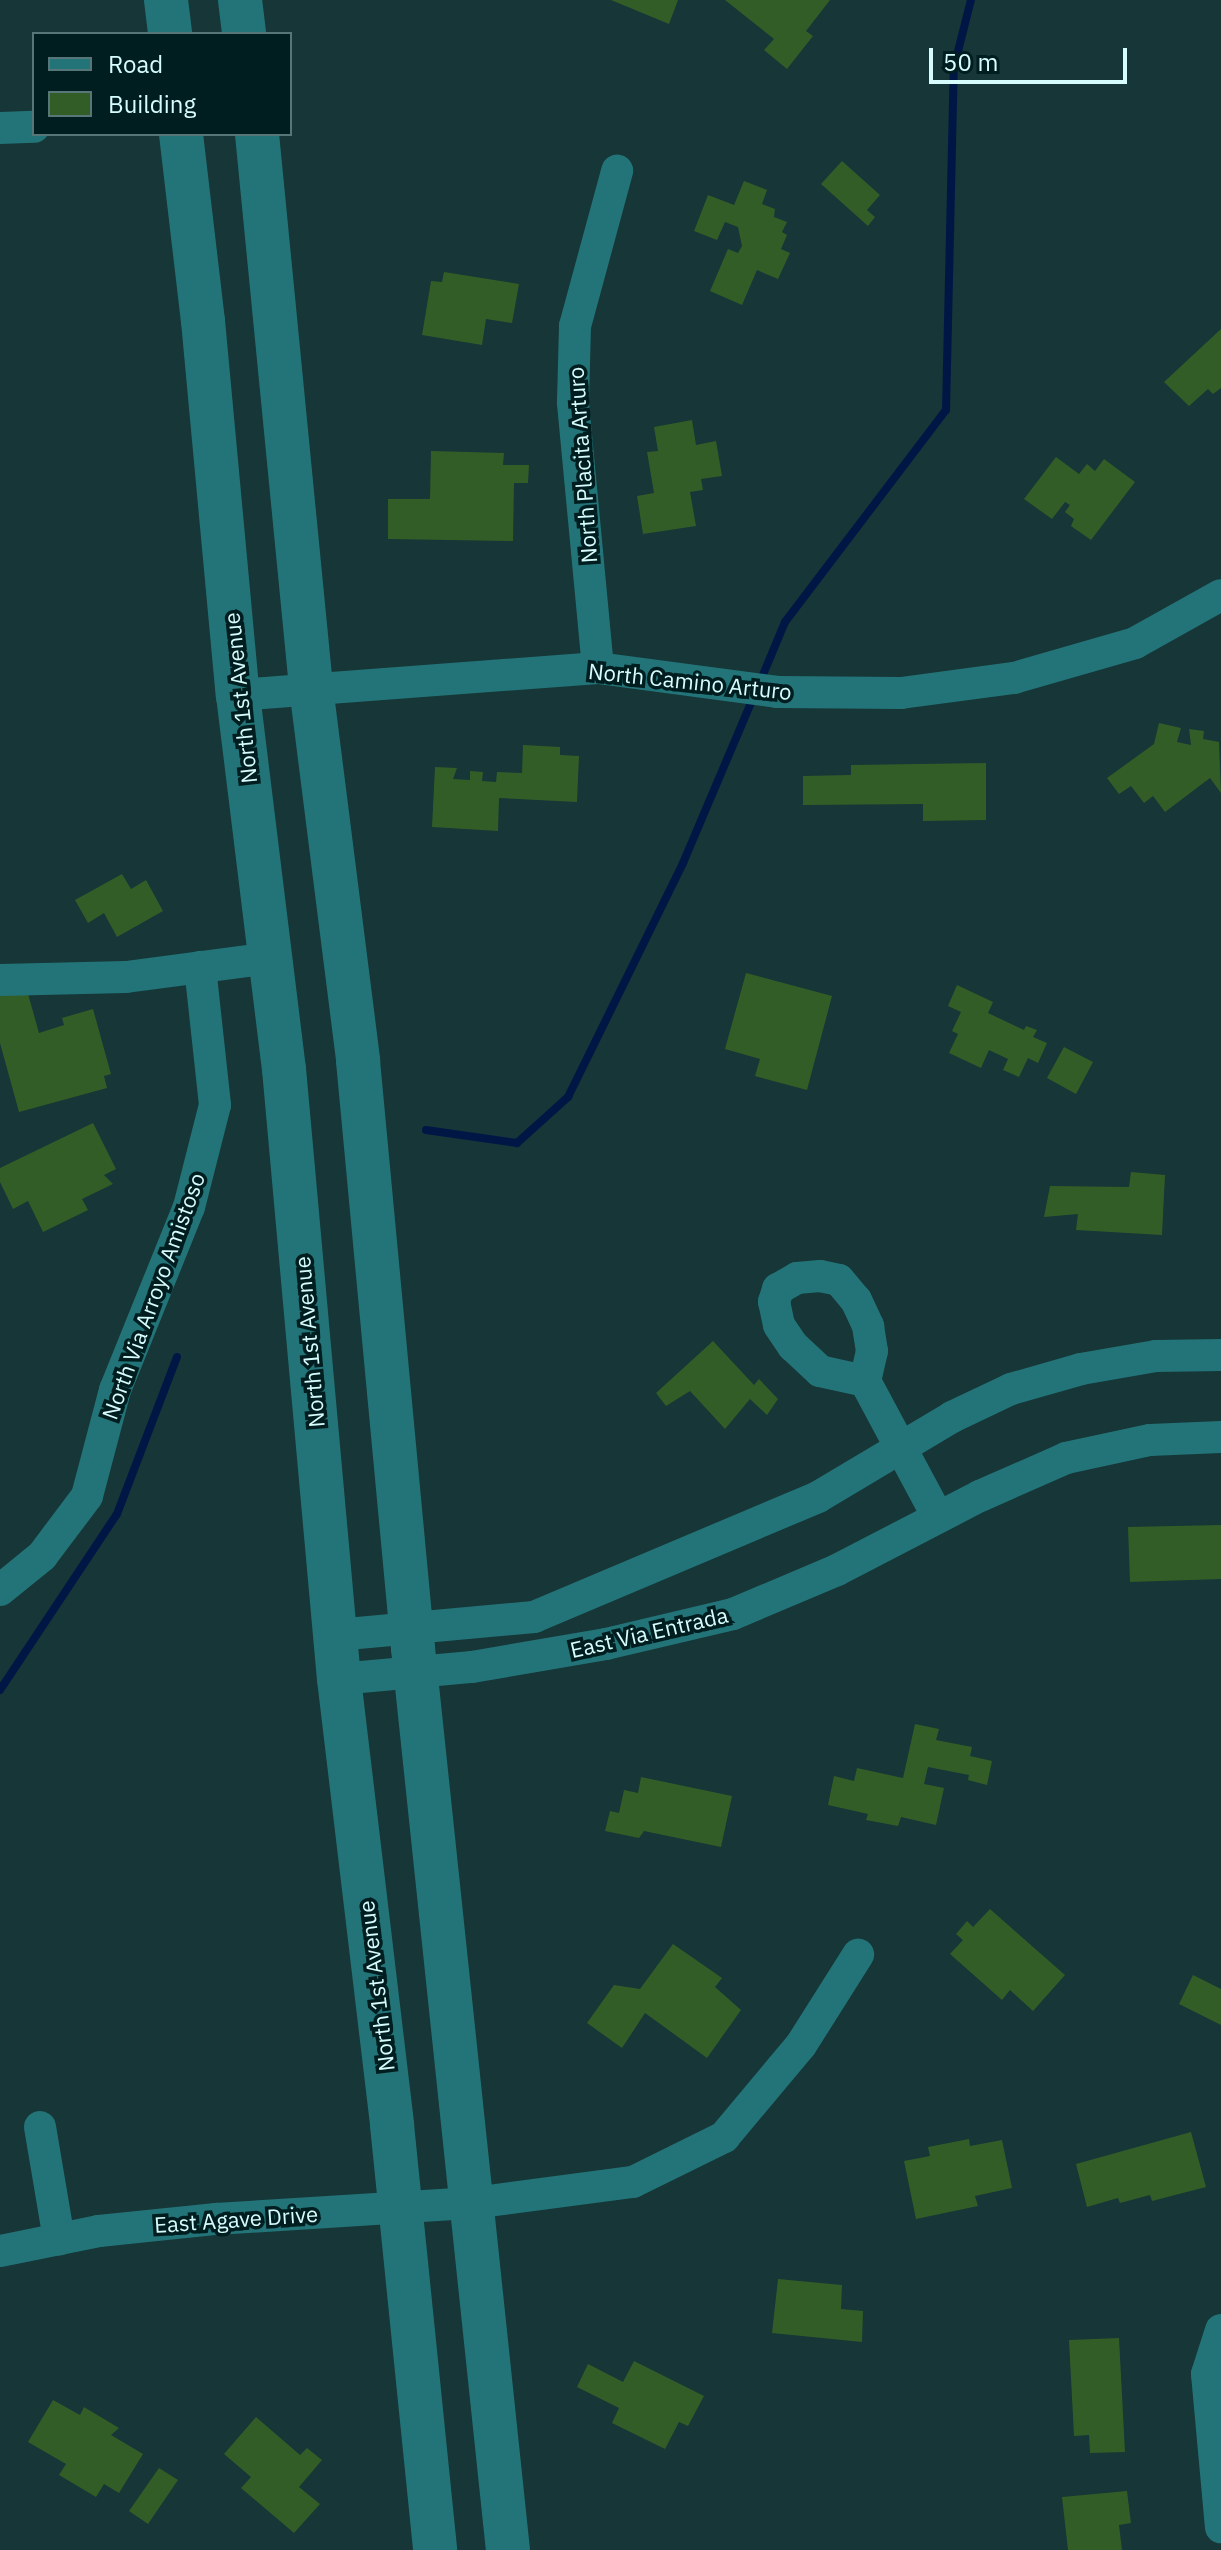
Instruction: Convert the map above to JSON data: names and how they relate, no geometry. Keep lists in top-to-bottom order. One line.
{"streets":{"main road":["North 1st Avenue"],"street":["North Placita Arturo","North Camino Arturo","North Via Arroyo Amistoso","East Via Entrada","East Agave Drive"]},"crossings":[["North Placita Arturo","North Camino Arturo"],["North Camino Arturo","North 1st Avenue"],["North 1st Avenue","East Via Entrada"],["North 1st Avenue","East Agave Drive"]],"legend":["Road","Building"],"scale_bar":"50 m"}
